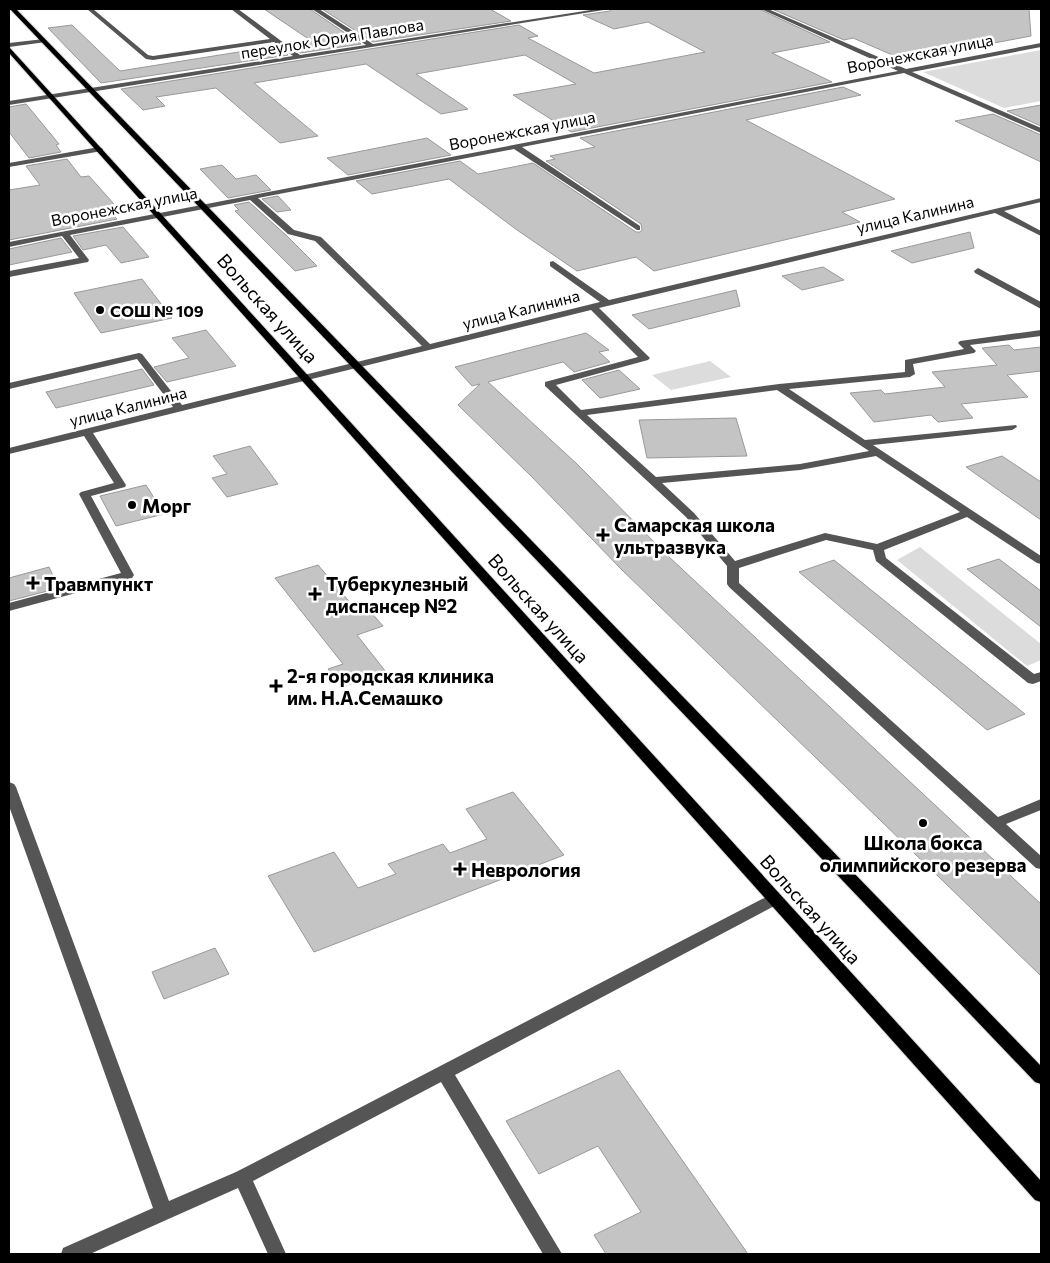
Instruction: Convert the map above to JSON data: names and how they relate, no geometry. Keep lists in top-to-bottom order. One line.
{"streets":{"main road":["Вольская улица"],"street":["переулок Юрия Павлова","Воронежская улица","улица Калинина"]},"crossings":[["переулок Юрия Павлова","Вольская улица"],["Воронежская улица","Вольская улица"],["улица Калинина","Вольская улица"]],"places":{"other":["СОШ № 109","Морг","Школа бокса олимпийского резерва"],"health":["Самарская школа ультразвука","Травмпункт","Туберкулезный диспансер №2","2-я городская клиника им. Н.А.Семашко","Неврология"]}}
